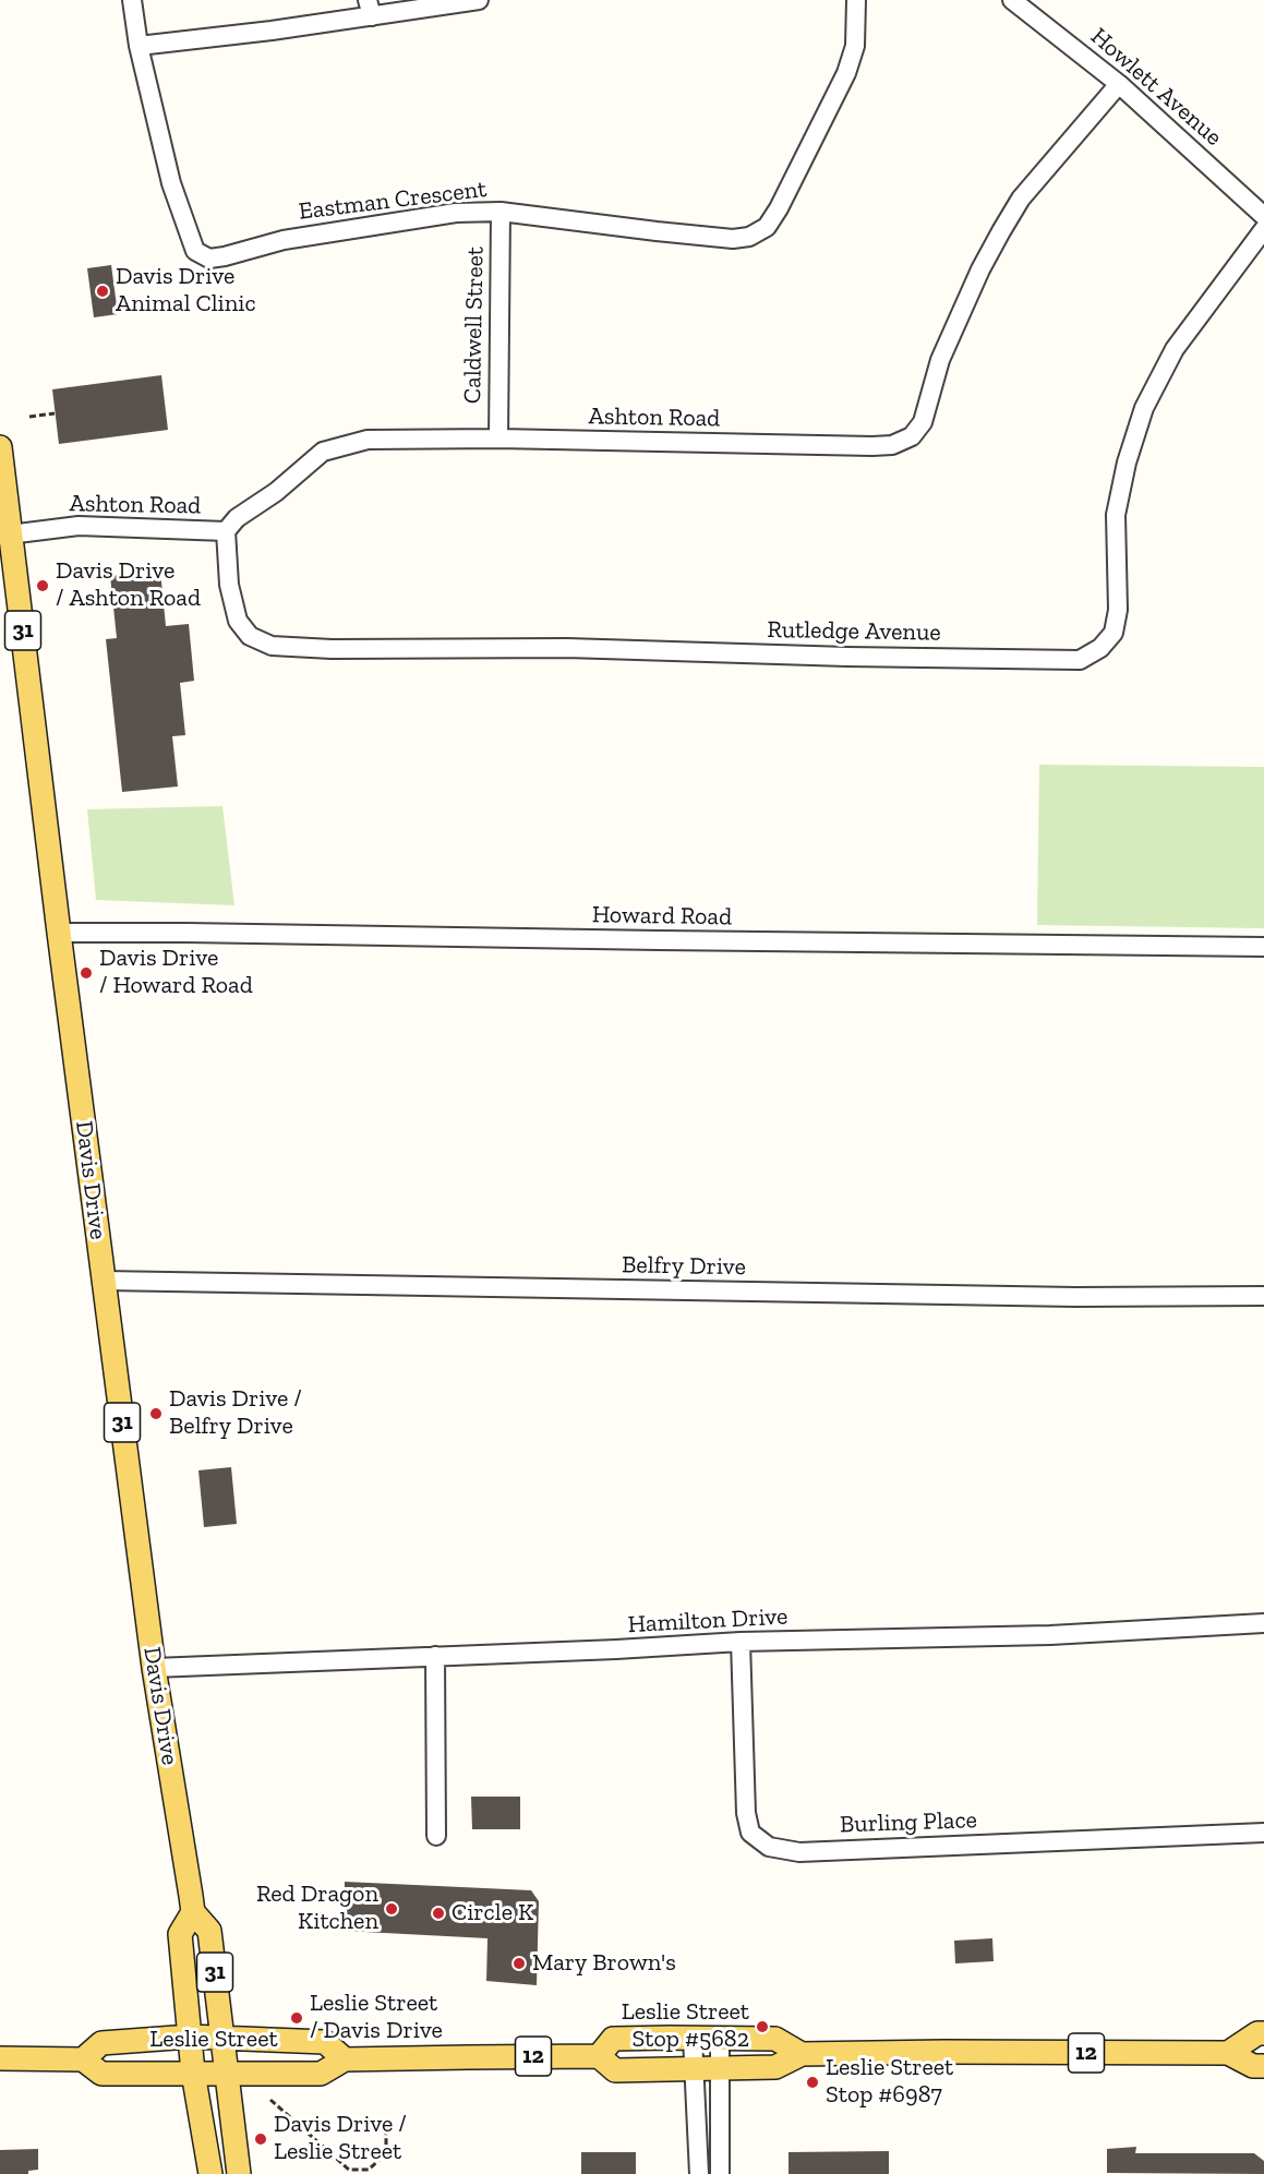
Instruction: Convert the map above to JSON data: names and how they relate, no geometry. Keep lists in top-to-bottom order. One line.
{"streets":{"main road":["31","Davis Drive","Leslie Street","12"],"street":["Howlett Avenue","Eastman Crescent","Caldwell Street","Ashton Road","Rutledge Avenue","Howard Road","Belfry Drive","Hamilton Drive","Burling Place"]},"crossings":[["Howlett Avenue","Ashton Road"],["Eastman Crescent","Caldwell Street"],["Caldwell Street","Ashton Road"],["Ashton Road","Rutledge Avenue"],["Ashton Road","Davis Drive"],["31","Davis Drive"],["31","Leslie Street"],["Howard Road","Davis Drive"],["Davis Drive","Belfry Drive"],["Davis Drive","Hamilton Drive"],["Davis Drive","Leslie Street"],["Hamilton Drive","Burling Place"]],"places":["Davis Drive Animal Clinic","Davis Drive / Ashton Road","Davis Drive / Howard Road","Davis Drive / Belfry Drive","Red Dragon Kitchen","Circle K","Mary Brown's","Leslie Street / Davis Drive","Leslie Street Stop #5682","Leslie Street Stop #6987","Davis Drive / Leslie Street"]}
